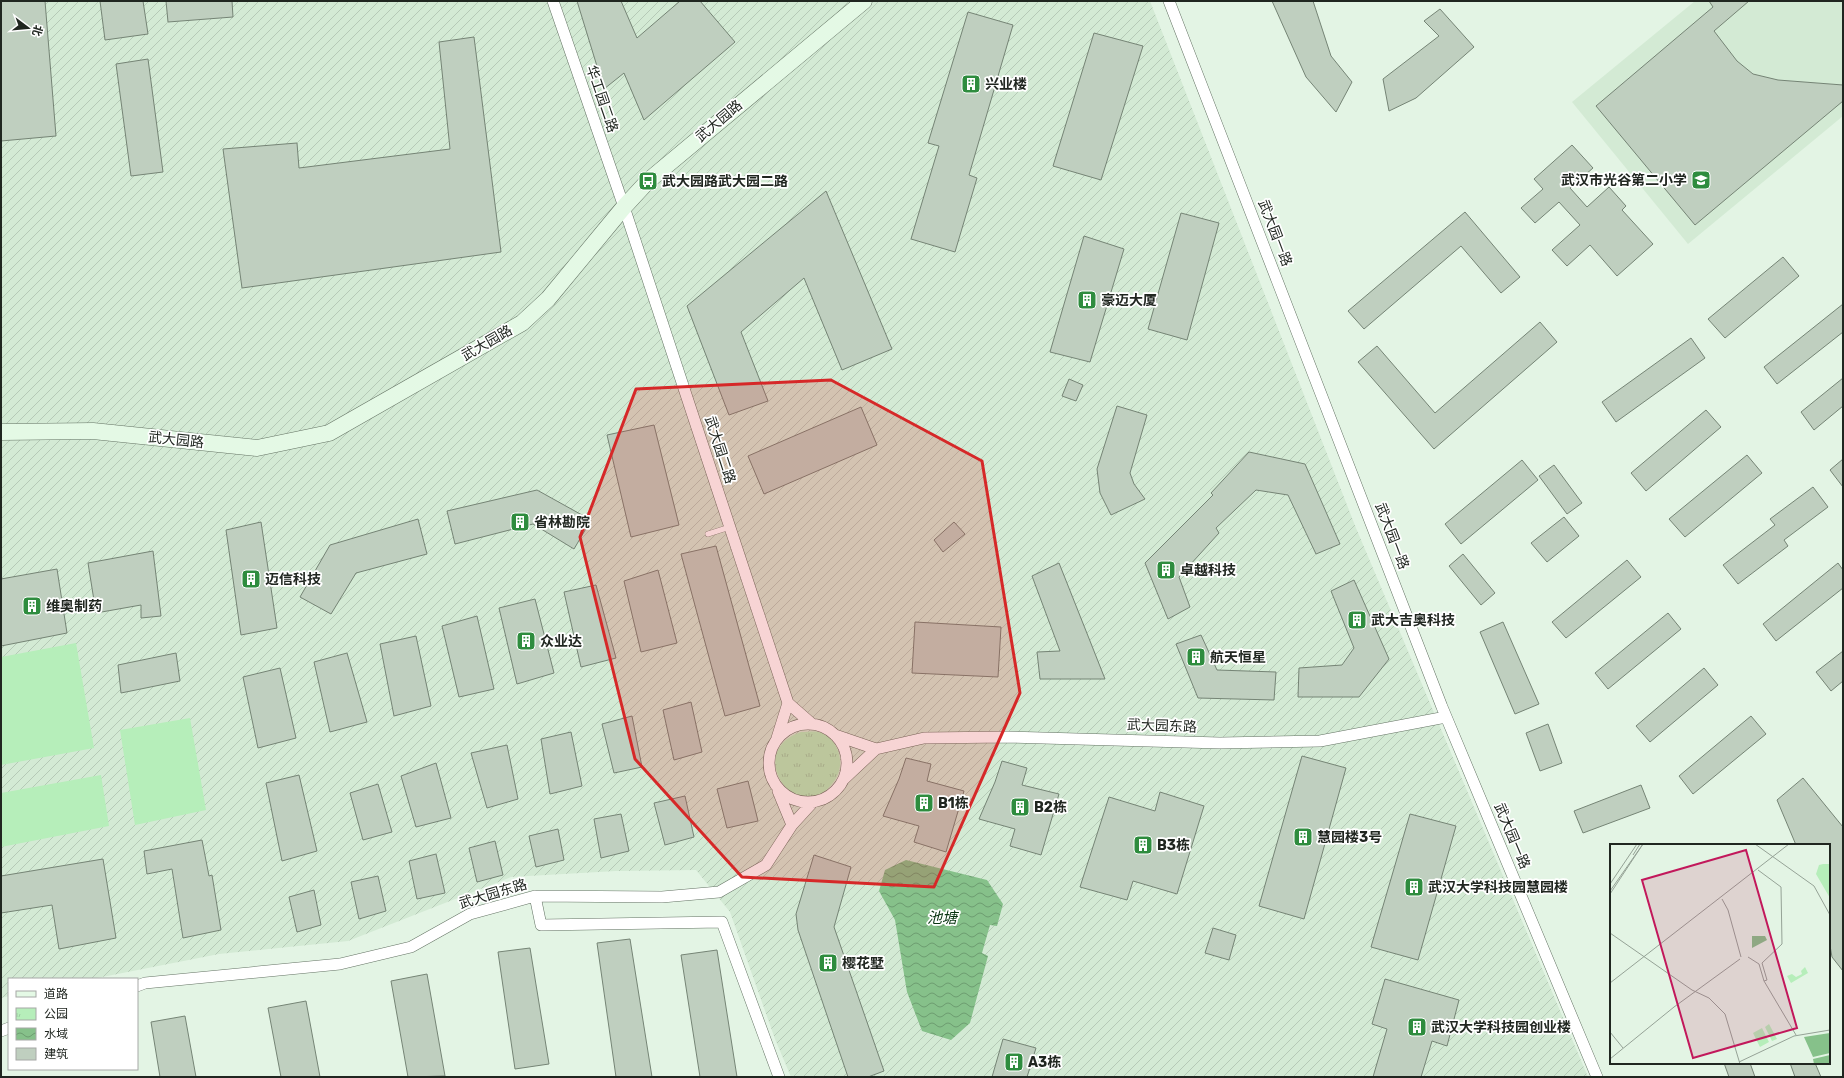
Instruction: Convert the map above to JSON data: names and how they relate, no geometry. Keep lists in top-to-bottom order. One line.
{"streets":{"street":["华工园二路","武大园路","武大园一路","武大园二路","武大园东路"]},"crossings":[["华工园二路","武大园路"],["华工园二路","武大园二路"],["武大园路","武大园二路"],["武大园一路","武大园东路"]],"water":["池塘"],"places":{"building":["兴业楼","豪迈大厦","省林勘院","卓越科技","迈信科技","维奥制药","武大吉奥科技","众业达","航天恒星","B1栋","B2栋","慧园楼3号","B3栋","武汉大学科技园慧园楼","樱花墅","武汉大学科技园创业楼","A3栋"],"school or university":["武汉市光谷第二小学"],"bus stop":["武大园路武大园二路"]},"legend":["道路","公园","水域","建筑"],"north":"right"}
